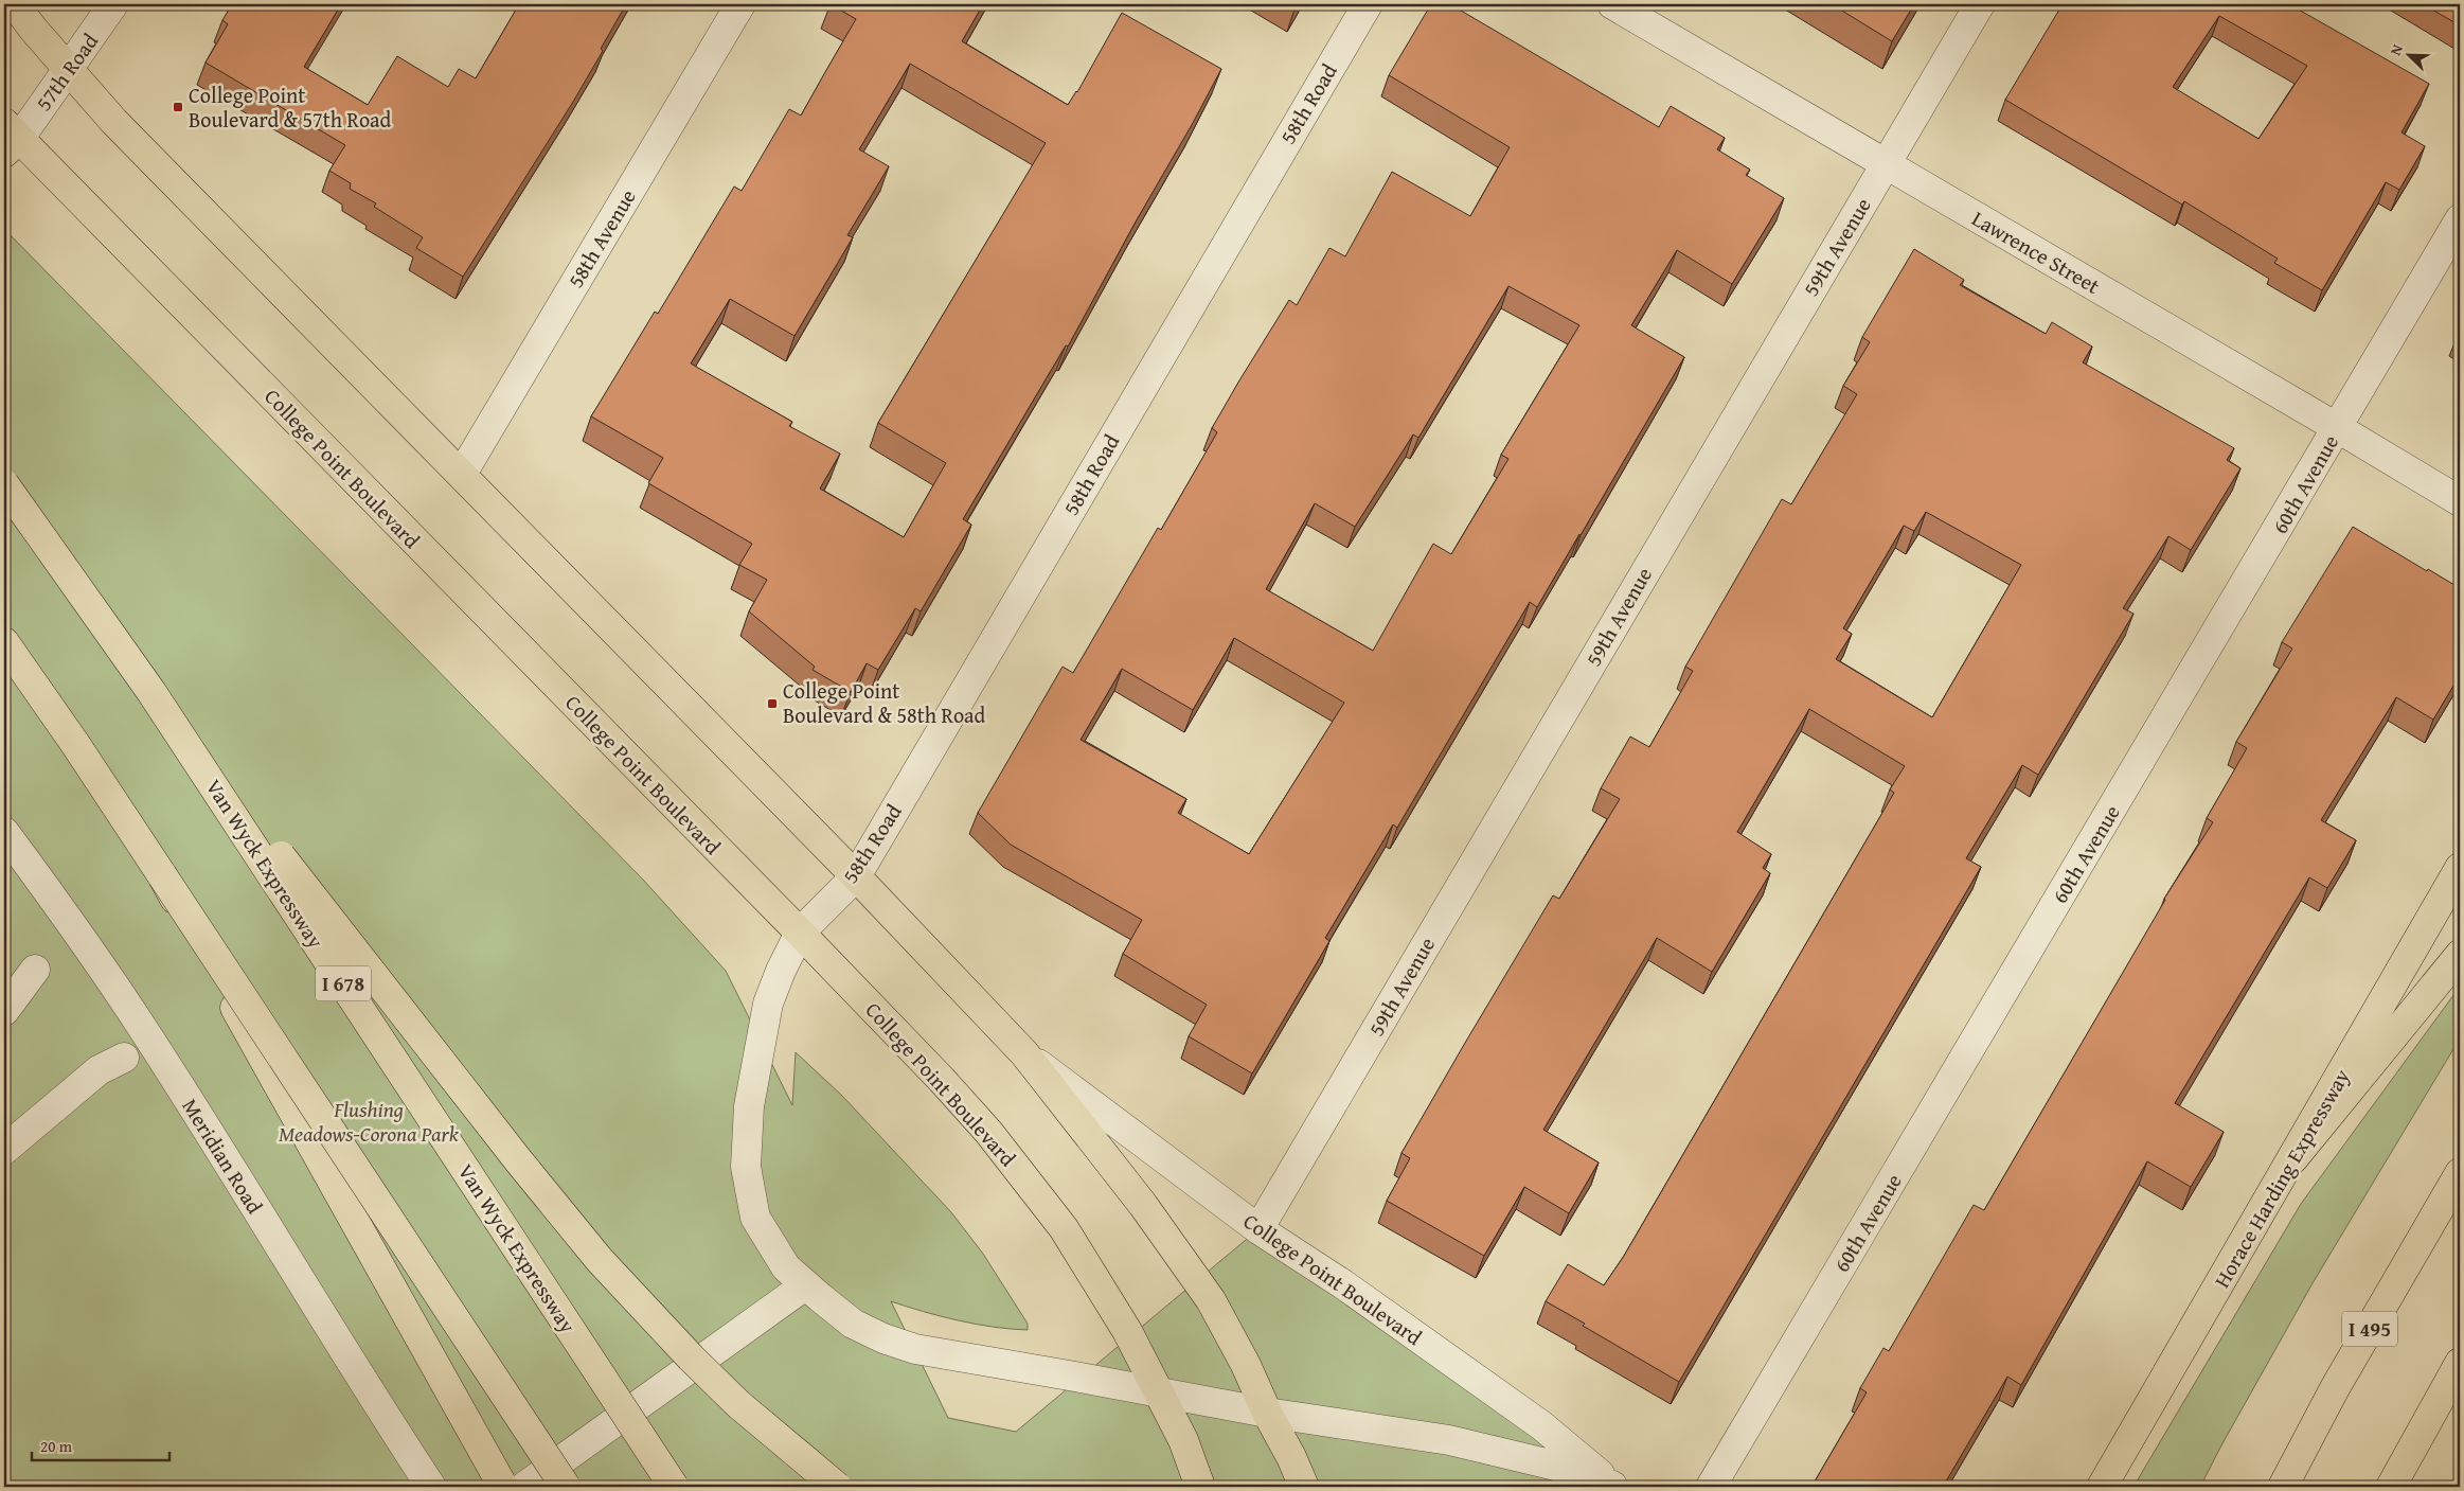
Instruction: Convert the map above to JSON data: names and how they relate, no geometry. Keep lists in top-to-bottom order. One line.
{"streets":{"main road":["College Point Boulevard","Van Wyck Expressway","I 678","Horace Harding Expressway","I 495"],"street":["57th Road","58th Road","58th Avenue","59th Avenue","Lawrence Street","60th Avenue","Meridian Road"]},"crossings":[["57th Road","College Point Boulevard"],["58th Road","College Point Boulevard"],["58th Avenue","College Point Boulevard"],["59th Avenue","Lawrence Street"],["59th Avenue","College Point Boulevard"],["Lawrence Street","60th Avenue"]],"parks":["Flushing Meadows-Corona Park"],"places":{"transit":["College Point Boulevard & 57th Road","College Point Boulevard & 58th Road"]},"scale_bar":"20 m","north":"top left"}
